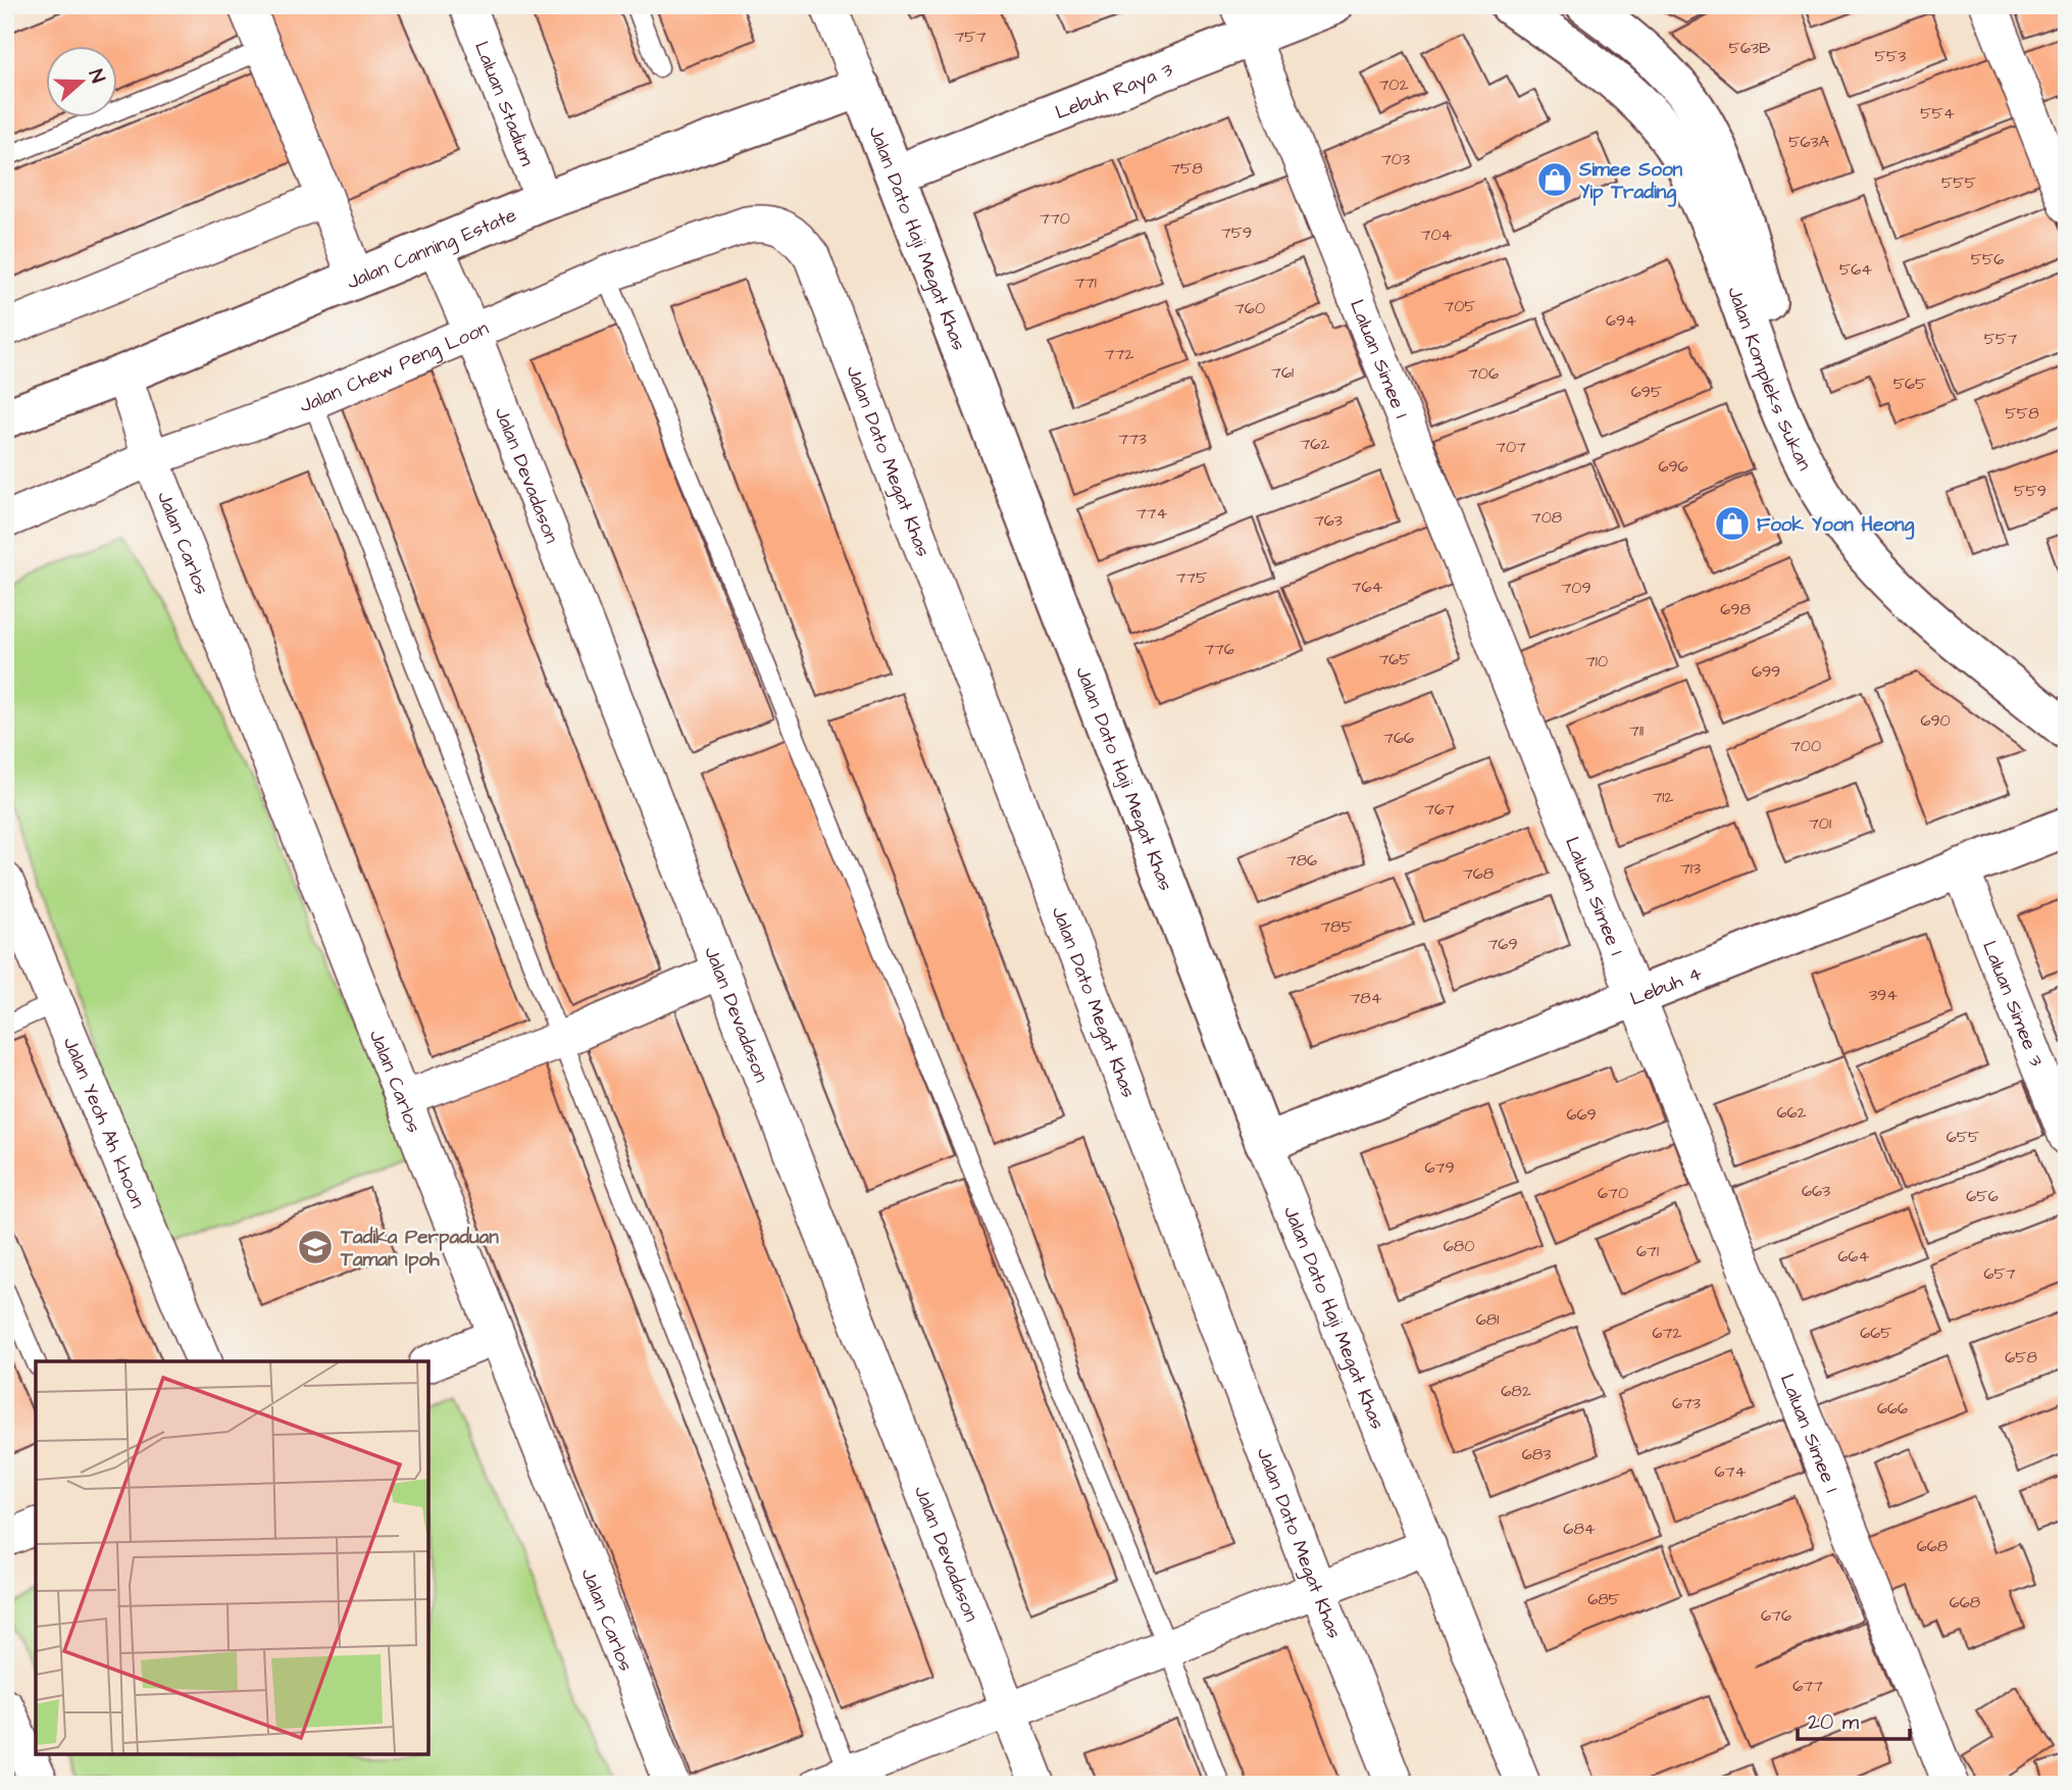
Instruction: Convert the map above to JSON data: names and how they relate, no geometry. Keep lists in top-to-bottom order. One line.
{"streets":{"street":["Lebuh Raya 3","Laluan Stadium","Jalan Dato Haji Megat Khas","Jalan Canning Estate","Laluan Simee 1","Jalan Chew Peng Loon","Jalan Kompleks Sukan","Jalan Dato Megat Khas","Jalan Devadason","Jalan Carlos","Lebuh 4","Laluan Simee 3","Jalan Yeoh Ah khoon"]},"crossings":[["Lebuh Raya 3","Jalan Dato Haji Megat Khas"],["Lebuh Raya 3","Laluan Simee 1"],["Laluan Stadium","Jalan Canning Estate"],["Jalan Dato Haji Megat Khas","Jalan Canning Estate"],["Jalan Dato Haji Megat Khas","Lebuh 4"],["Jalan Canning Estate","Jalan Devadason"],["Jalan Canning Estate","Jalan Carlos"],["Laluan Simee 1","Lebuh 4"],["Jalan Chew Peng Loon","Jalan Dato Megat Khas"],["Jalan Chew Peng Loon","Jalan Devadason"],["Jalan Chew Peng Loon","Jalan Carlos"],["Lebuh 4","Laluan Simee 3"]],"places":{"shop":["Simee Soon Yip Trading","Fook Yoon Heong"],"school or university":["Tadika Perpaduan Taman Ipoh"]},"house_numbers":["757","563B","553","702","554","563A","703","758","555","770","759","704","556","564","771","705","760","694","557","772","761","706","565","695","558","773","762","707","696","559","774","708","763","775","764","709","698","776","765","710","699","690","711","766","700","712","767","701","786","713","768","785","769","394","784","662","669","655","679","663","670","656","680","671","664","657","681","672","665","658","682","673","666","683","674","684","668","685","668","676","677"],"scale_bar":"20 m","north":"right"}
